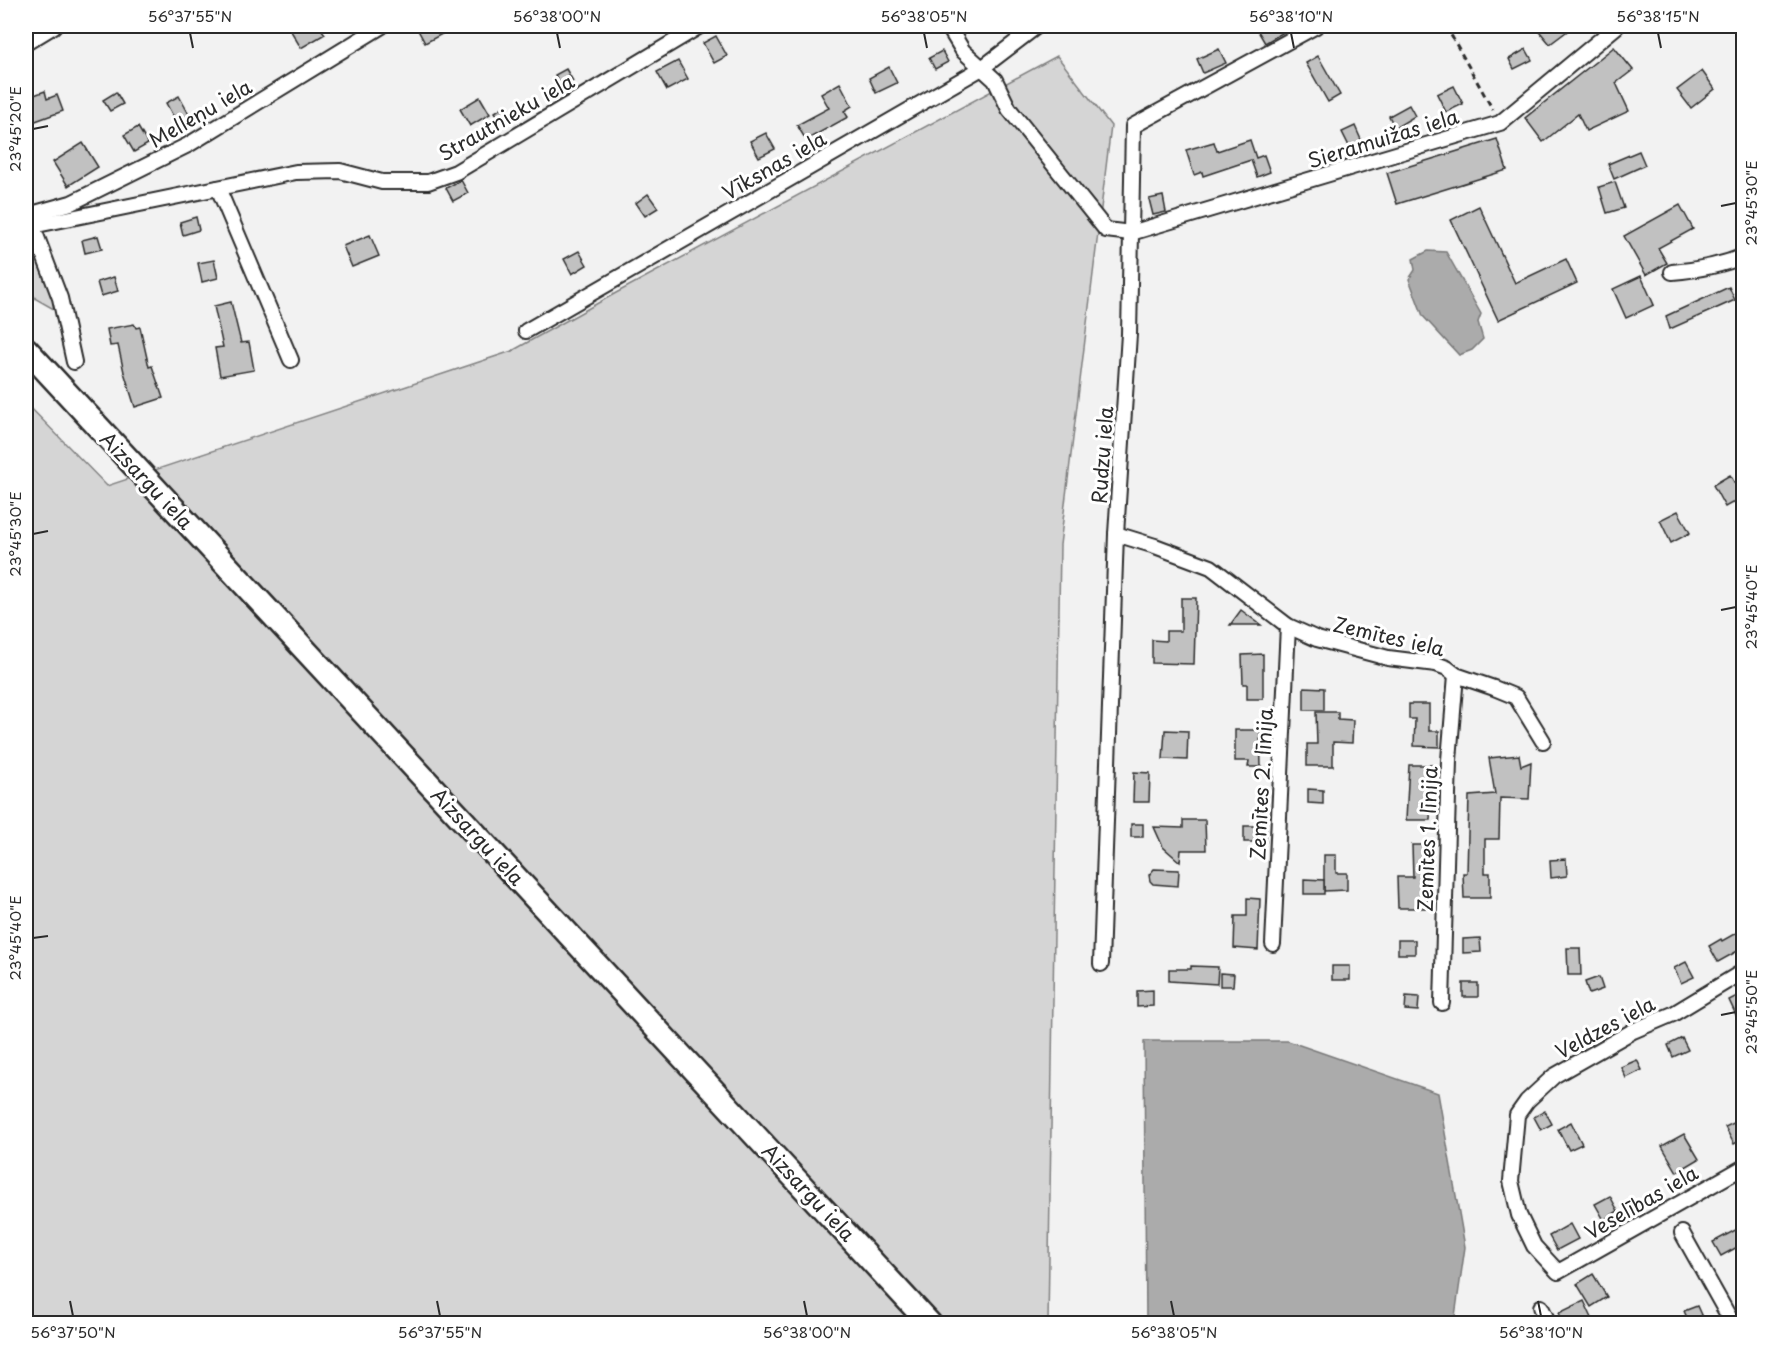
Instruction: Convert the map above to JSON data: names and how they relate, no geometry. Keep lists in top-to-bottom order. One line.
{"streets":{"highway":["Aizsargu iela"],"street":["Melleņu iela","Strautnieku iela","Sieramuižas iela","Vīksnas iela","Rudzu iela","Zemītes iela","Zemītes 2. līnija","Zemītes 1. līnija","Veldzes iela","Veselības iela"]},"crossings":[["Melleņu iela","Strautnieku iela"],["Sieramuižas iela","Rudzu iela"],["Rudzu iela","Zemītes iela"],["Zemītes iela","Zemītes 2. līnija"],["Zemītes iela","Zemītes 1. līnija"],["Veldzes iela","Veselības iela"]],"coordinates":["56°37'55\"N","56°38'00\"N","56°38'05\"N","56°38'10\"N","56°38'15\"N","23°45'20\"E","23°45'30\"E","23°45'40\"E","23°45'50\"E","56°37'50\"N"]}
